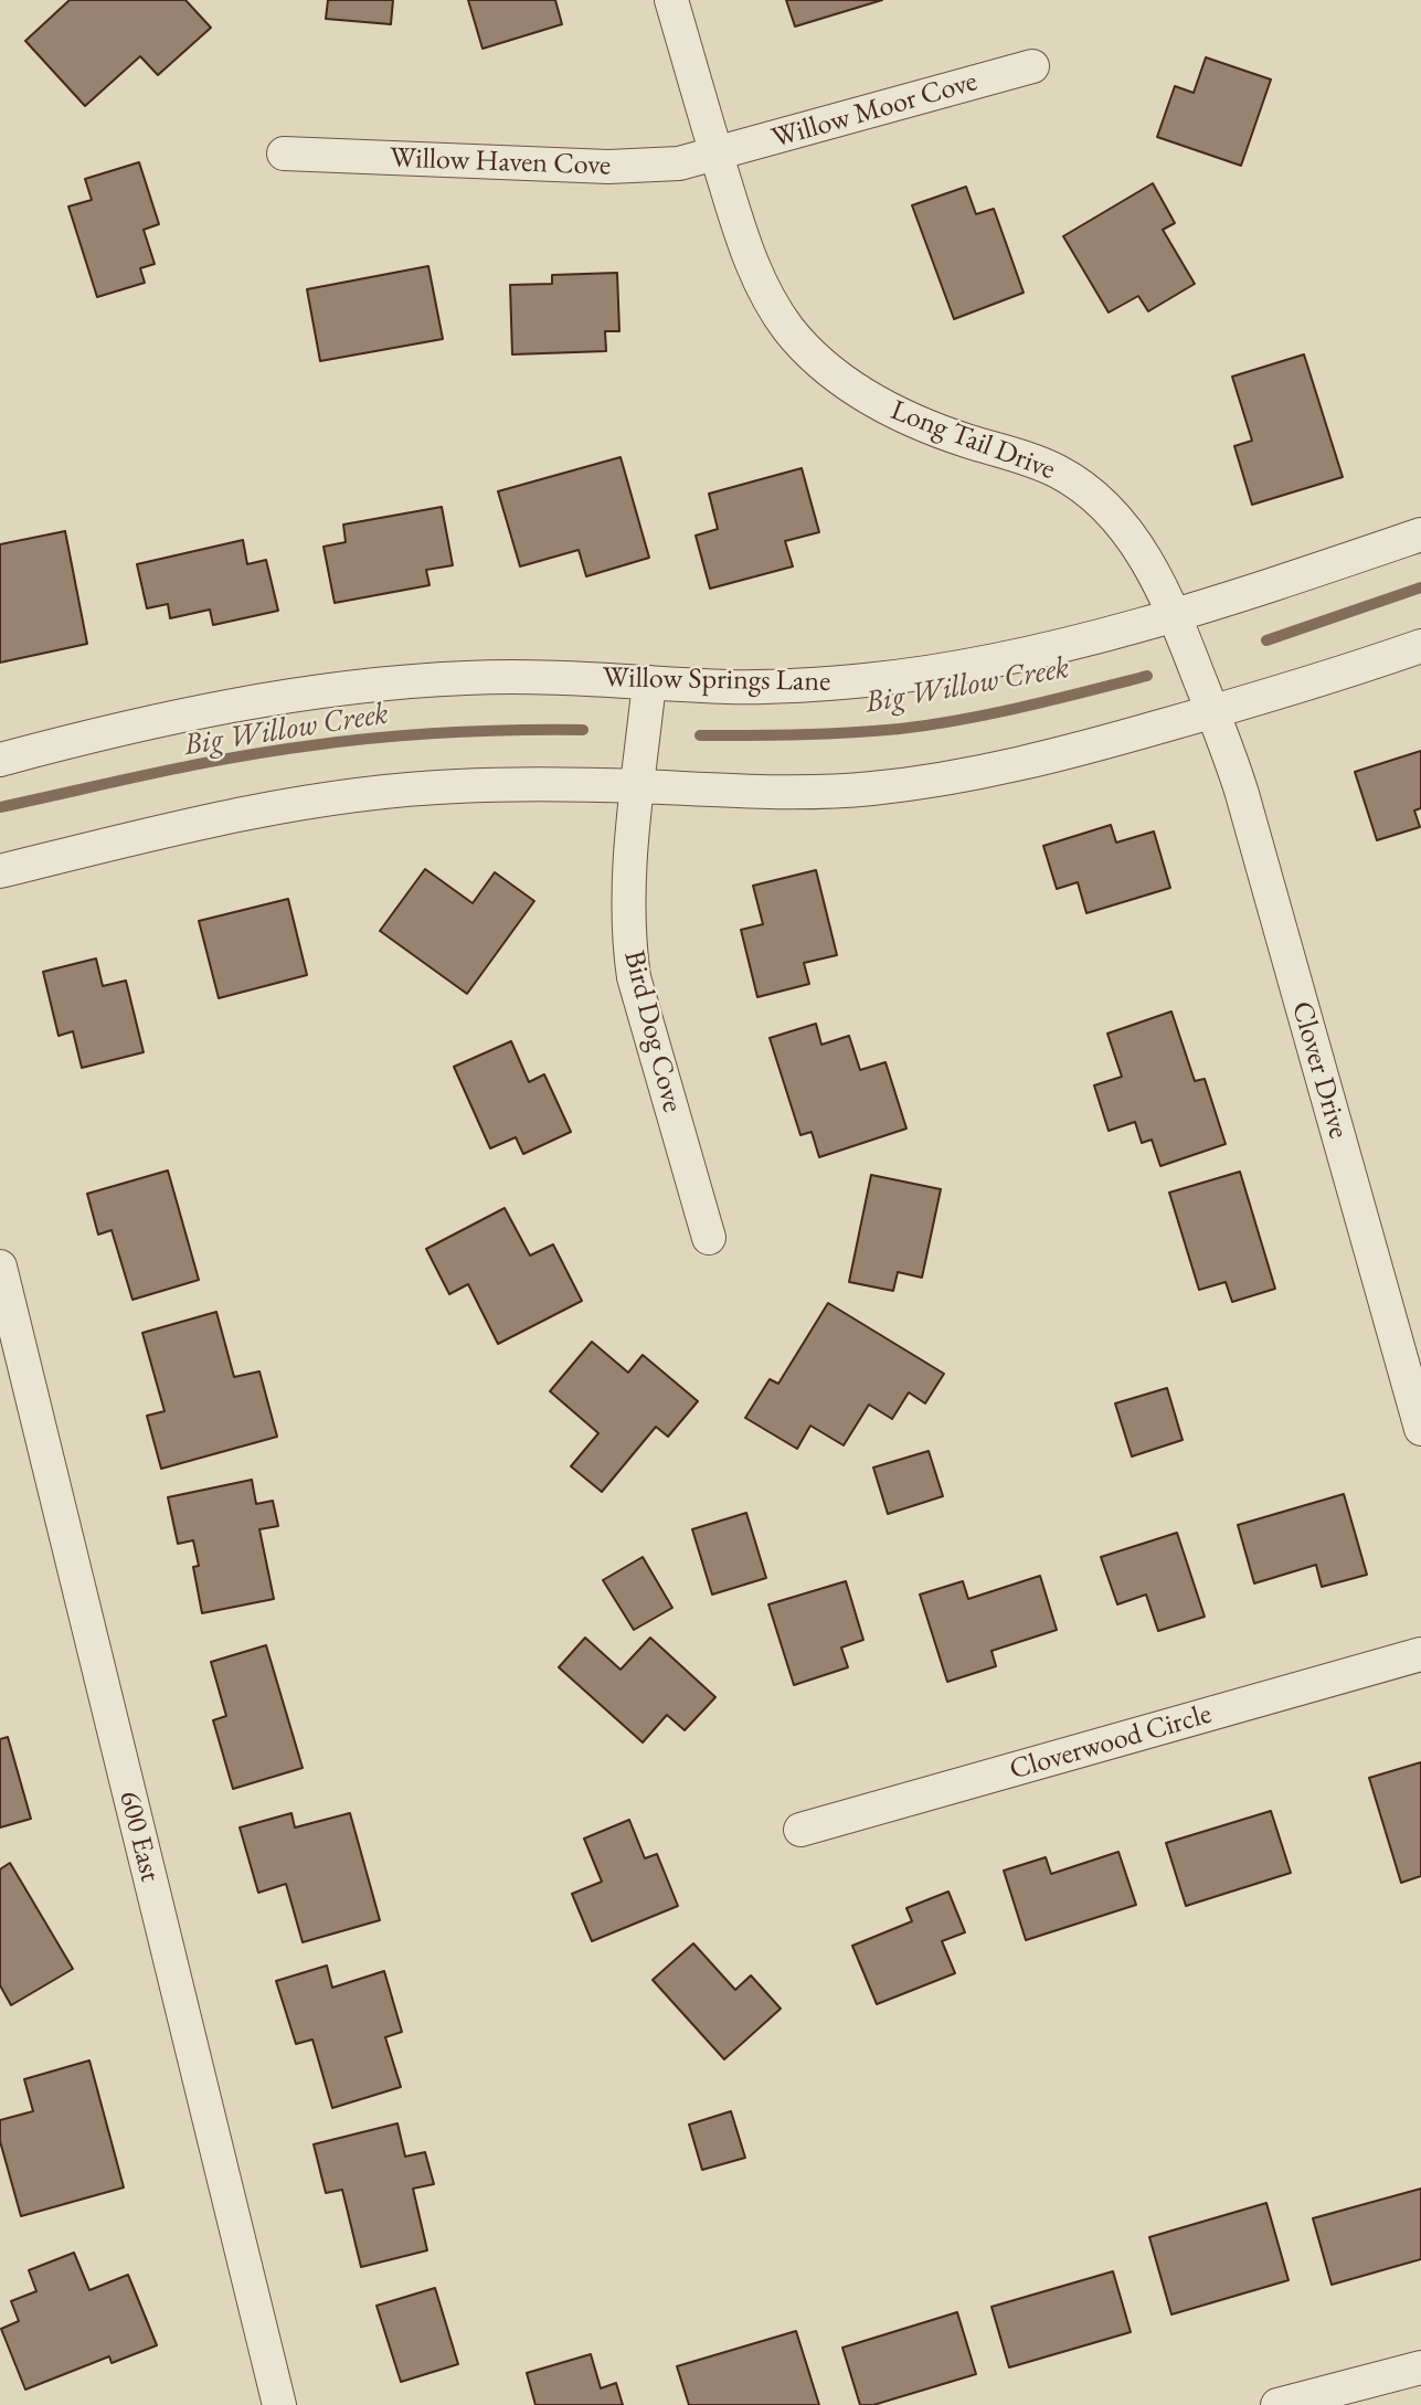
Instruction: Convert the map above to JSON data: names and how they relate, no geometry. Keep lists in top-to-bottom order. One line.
{"streets":{"street":["Willow Moor Cove","Willow Haven Cove","Long Tail Drive","Willow Springs Lane","Bird Dog Cove","Clover Drive","Cloverwood Circle","600 East"]},"crossings":[["Willow Moor Cove","Willow Haven Cove"],["Willow Moor Cove","Long Tail Drive"],["Willow Haven Cove","Long Tail Drive"],["Long Tail Drive","Willow Springs Lane"],["Long Tail Drive","Clover Drive"],["Willow Springs Lane","Bird Dog Cove"]],"water":["Big Willow Creek"]}
